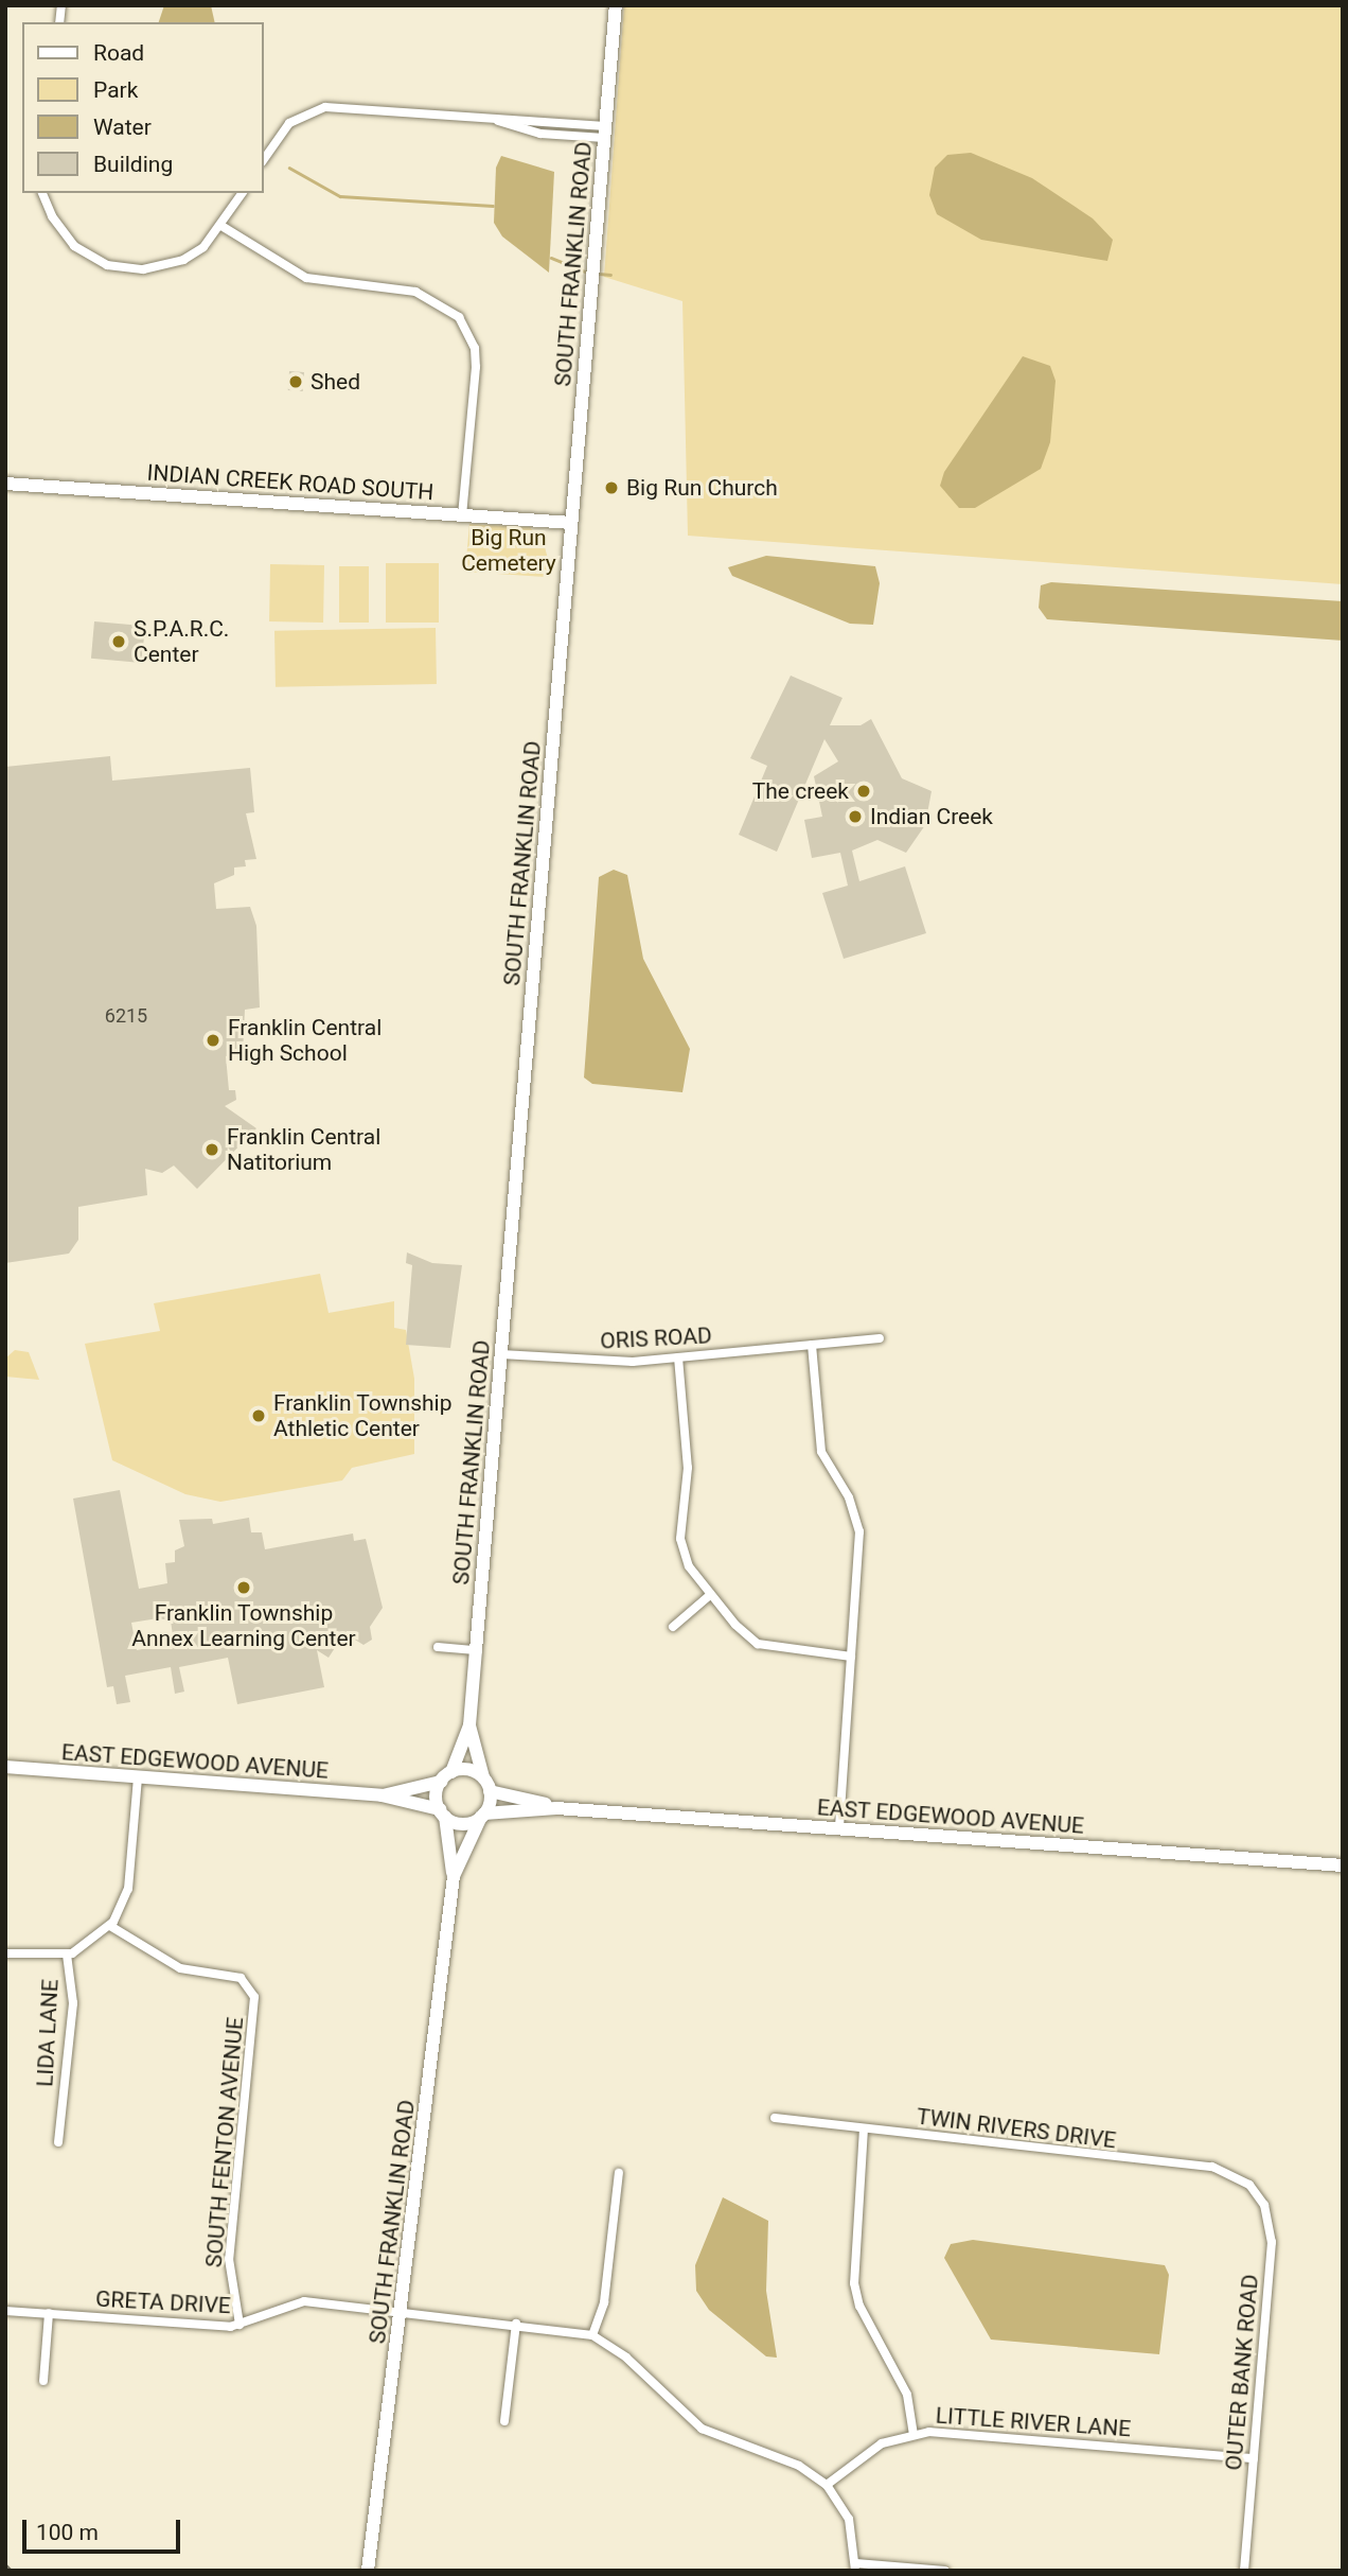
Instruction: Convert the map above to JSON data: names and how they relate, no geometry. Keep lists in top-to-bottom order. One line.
{"streets":{"main road":["SOUTH FRANKLIN ROAD","INDIAN CREEK ROAD SOUTH","EAST EDGEWOOD AVENUE"],"street":["ORIS ROAD","LIDA LANE","TWIN RIVERS DRIVE","SOUTH FENTON AVENUE","GRETA DRIVE","OUTER BANK ROAD","LITTLE RIVER LANE"]},"crossings":[["SOUTH FRANKLIN ROAD","INDIAN CREEK ROAD SOUTH"],["SOUTH FRANKLIN ROAD","ORIS ROAD"],["SOUTH FRANKLIN ROAD","GRETA DRIVE"],["EAST EDGEWOOD AVENUE","LIDA LANE"],["LIDA LANE","SOUTH FENTON AVENUE"],["TWIN RIVERS DRIVE","OUTER BANK ROAD"],["SOUTH FENTON AVENUE","GRETA DRIVE"],["OUTER BANK ROAD","LITTLE RIVER LANE"]],"parks":["Big Run Cemetery"],"places":["Shed","Big Run Church","S.P.A.R.C. Center","The creek","Indian Creek","Franklin Central High School","Franklin Central Natitorium","Franklin Township Athletic Center","Franklin Township Annex Learning Center"],"house_numbers":["6215"],"legend":["Road","Park","Water","Building"],"scale_bar":"100 m"}
